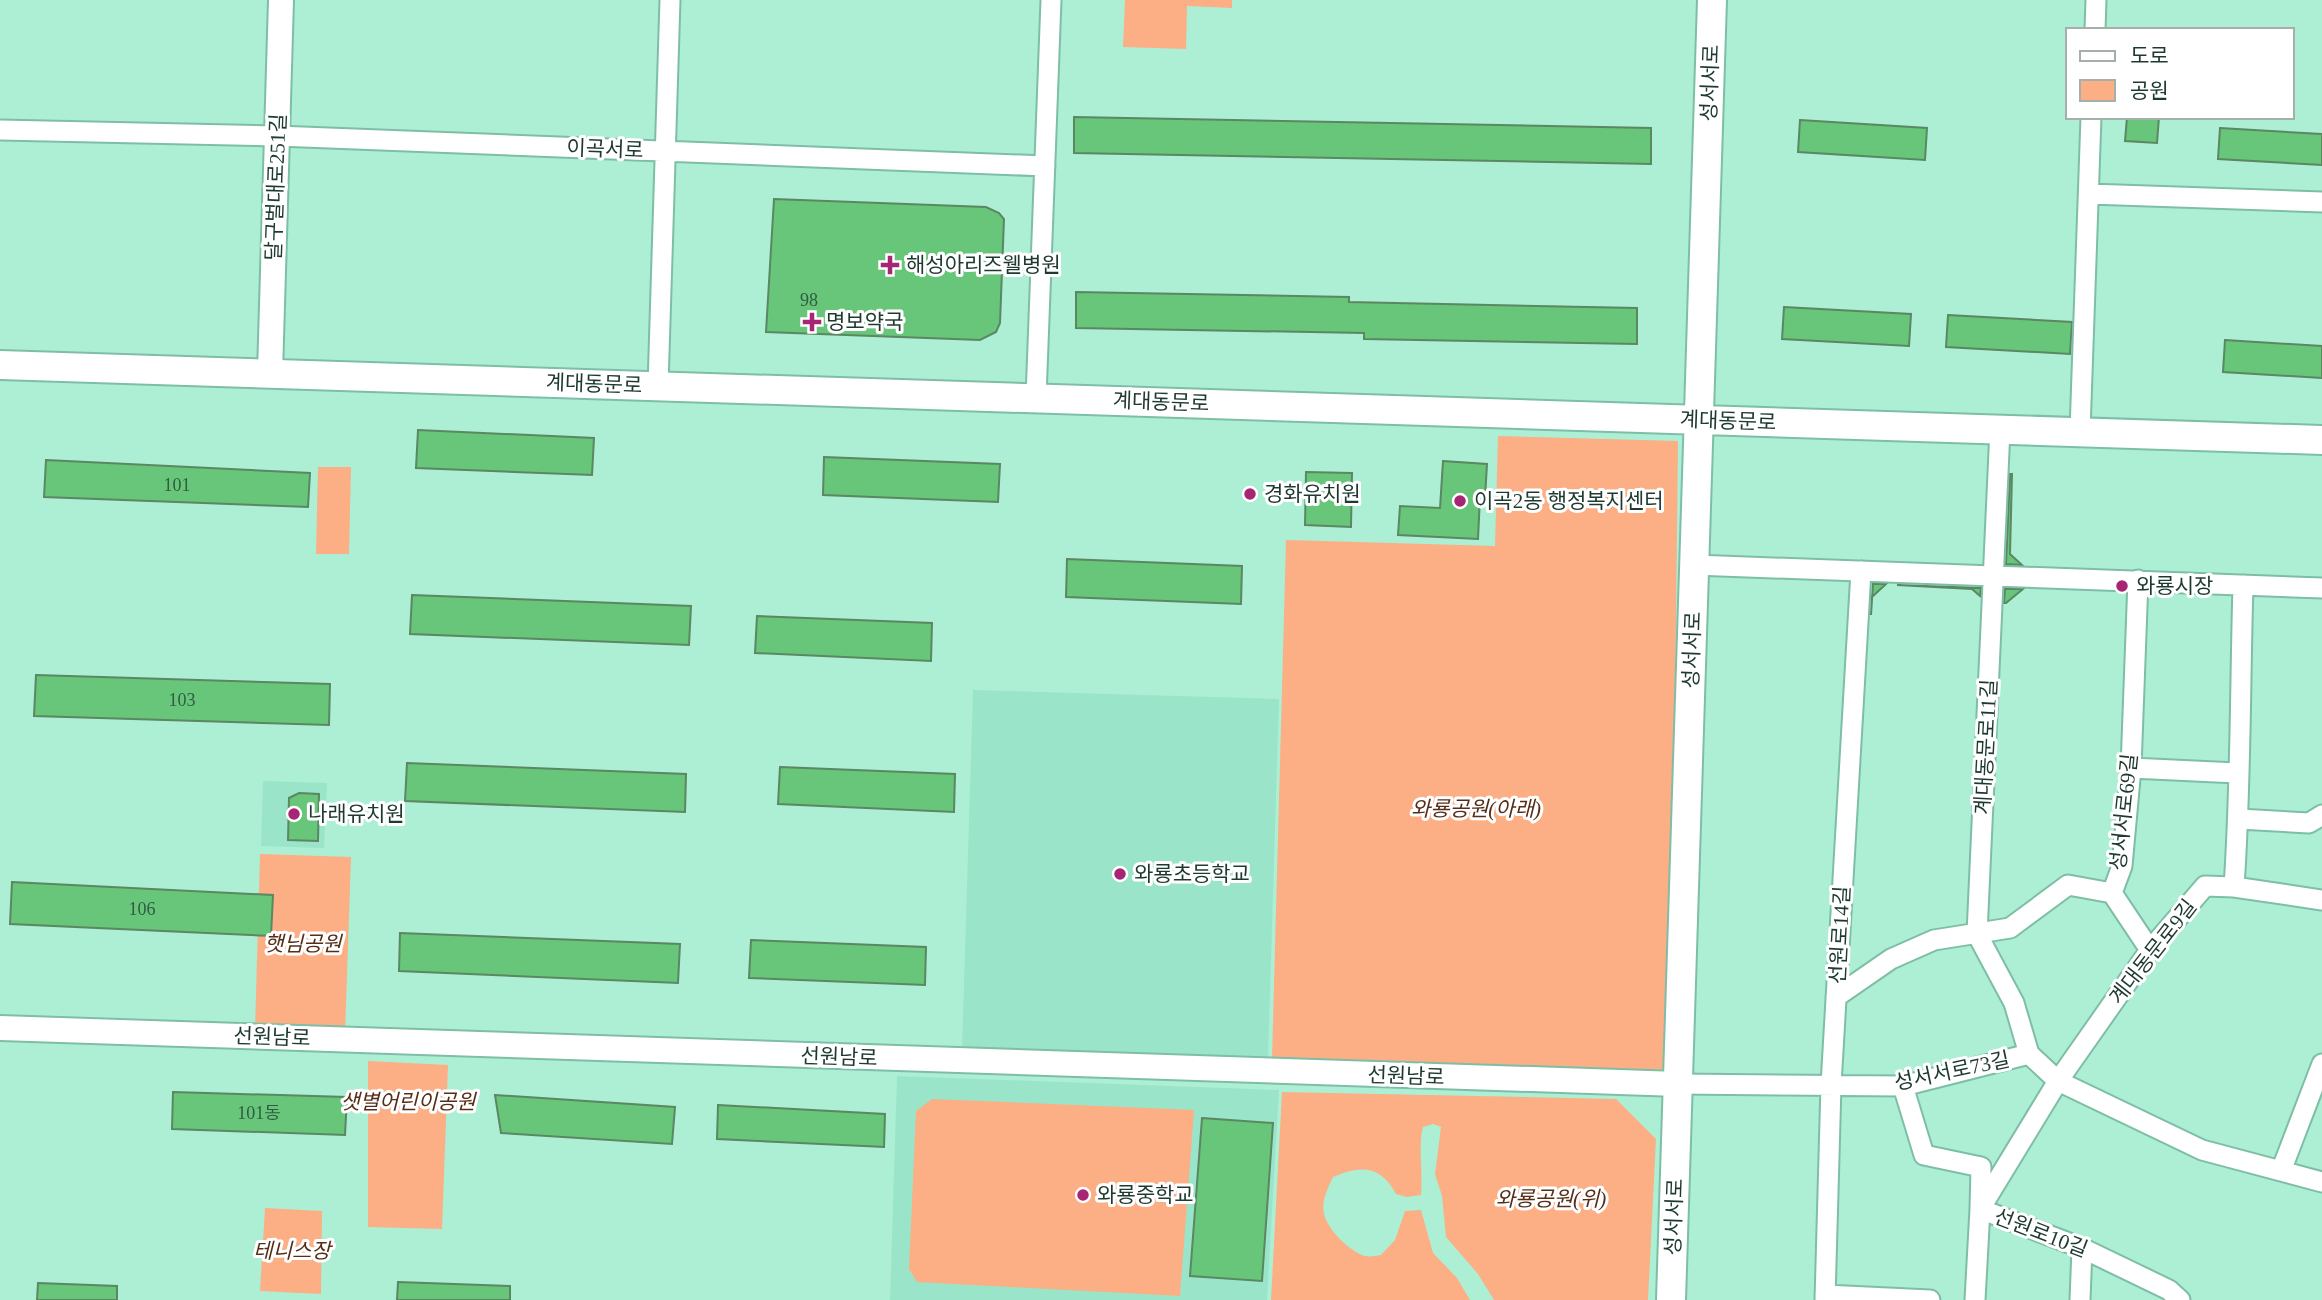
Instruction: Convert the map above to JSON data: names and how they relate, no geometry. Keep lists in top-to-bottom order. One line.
{"streets":{"main road":["성서서로","계대동문로"],"street":["이곡서로","달구벌대로251길","계대동문로11길","성서서로69길","선원로14길","계대동문로9길","선원남로","성서서로73길","선원로10길"]},"crossings":[["성서서로","계대동문로"],["성서서로","선원남로"],["성서서로","성서서로73길"],["이곡서로","달구벌대로251길"],["달구벌대로251길","계대동문로"],["계대동문로","계대동문로11길"],["계대동문로11길","성서서로69길"],["성서서로69길","선원로14길"],["선원로14길","성서서로73길"],["계대동문로9길","성서서로73길"],["계대동문로9길","선원로10길"],["선원남로","성서서로73길"],["성서서로73길","선원로10길"]],"parks":["와룡공원(아래)","햇님공원","샛별어린이공원","와룡공원(위)","테니스장"],"places":{"health":["해성아리즈웰병원","명보약국"],"other":["경화유치원","이곡2동 행정복지센터","와룡시장","나래유치원","와룡초등학교","와룡중학교"]},"house_numbers":["98","101","103","106","101동"],"legend":["도로","공원"]}
